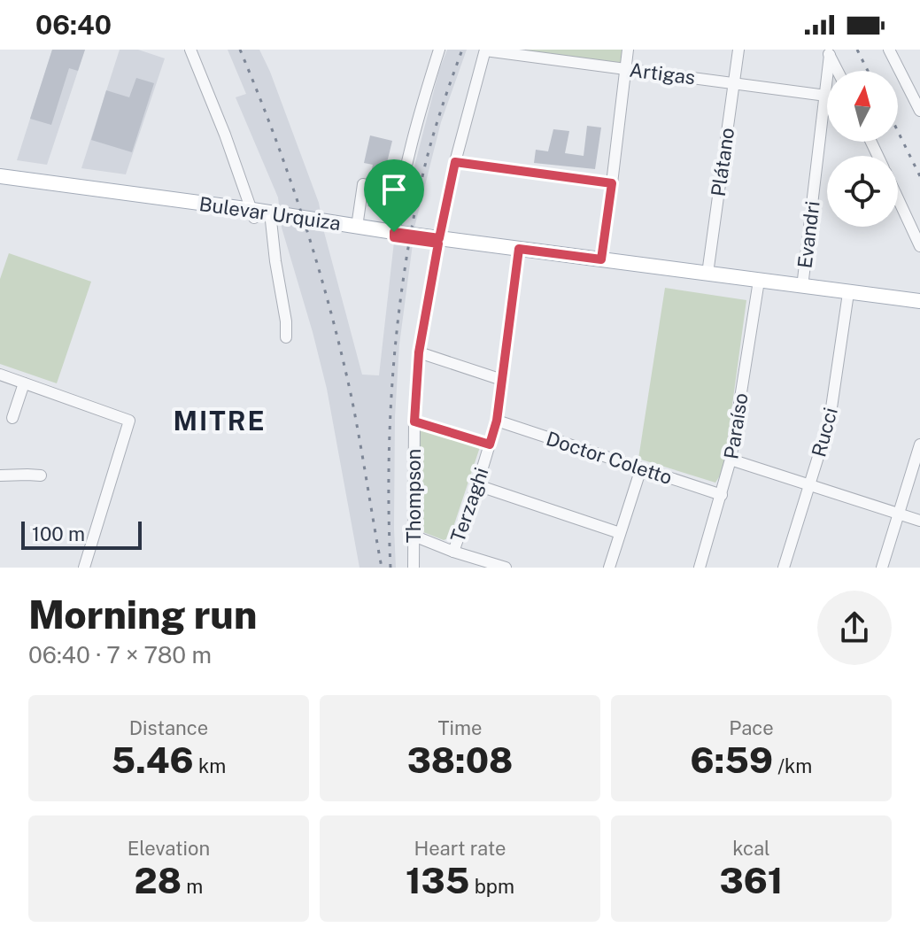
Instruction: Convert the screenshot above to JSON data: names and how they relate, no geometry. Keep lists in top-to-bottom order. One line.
{"streets":{"main road":["Bulevar Urquiza"],"street":["Artigas","Plátano","Evandri","Paraíso","Rucci","Doctor Coletto","Thompson","Terzaghi"]},"crossings":[["Artigas","Plátano"],["Artigas","Evandri"],["Artigas","Thompson"],["Plátano","Bulevar Urquiza"],["Bulevar Urquiza","Evandri"],["Bulevar Urquiza","Paraíso"],["Bulevar Urquiza","Rucci"],["Bulevar Urquiza","Thompson"],["Bulevar Urquiza","Terzaghi"],["Paraíso","Doctor Coletto"],["Doctor Coletto","Terzaghi"]],"districts":["MITRE"],"scale_bar":"100 m","north":"top","page":{"status":"06:40","scale":"100 m","heading":["Morning run","06:40 · 7 × 780 m"],"stats":[["Distance","5.46 km"],["Time","38:08"],["Pace","6:59 /km"],["Elevation","28 m"],["Heart rate","135 bpm"],["kcal","361"]]}}
